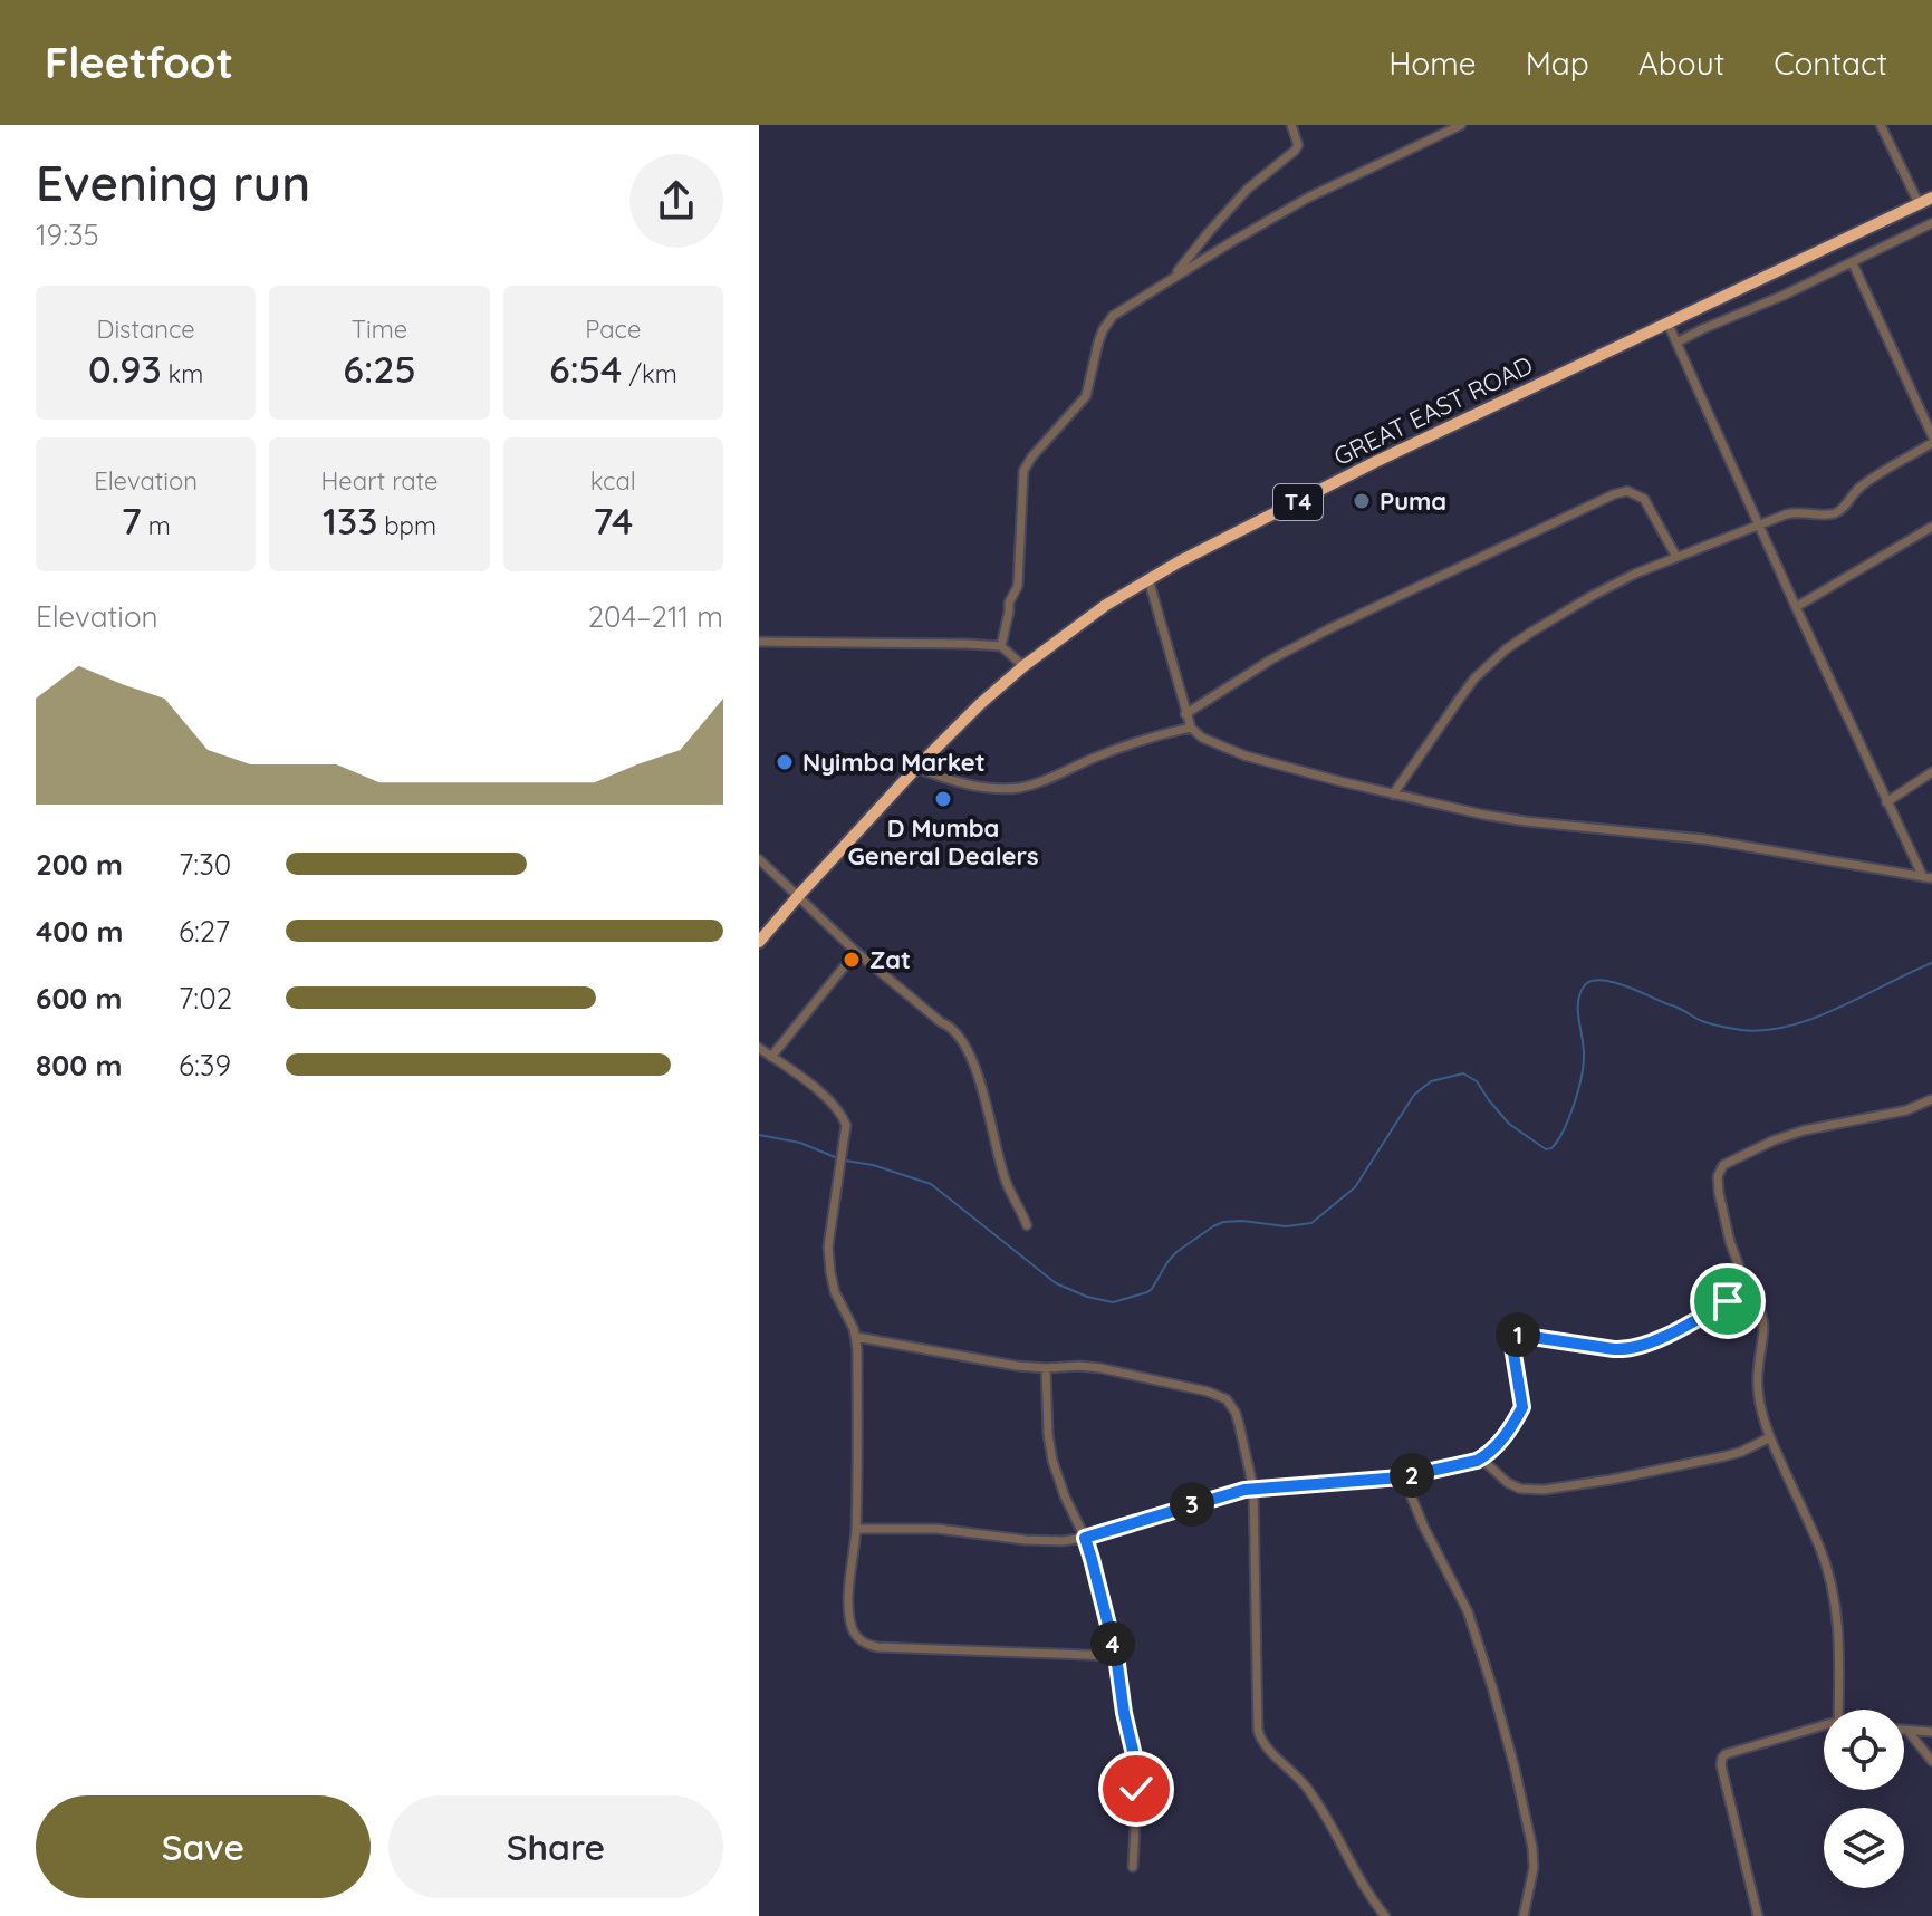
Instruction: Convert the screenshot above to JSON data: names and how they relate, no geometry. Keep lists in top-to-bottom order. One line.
{"streets":{"highway":["GREAT EAST ROAD","T4"]},"places":["Puma","Nyimba Market","D Mumba General Dealers","Zat"],"page":{"header":"Fleetfoot","nav":["Home","Map","About","Contact"],"heading":["Evening run","19:35"],"stats":[["Distance","0.93 km"],["Time","6:25"],["Pace","6:54 /km"],["Elevation","7 m"],["Heart rate","133 bpm"],["kcal","74"]],"chart":["Elevation","204–211 m"],"list":[{"name":"200 m","note":"7:30"},{"name":"400 m","note":"6:27"},{"name":"600 m","note":"7:02"},{"name":"800 m","note":"6:39"}],"pins":["1","2","3","4"],"buttons":["Save","Share"]}}
